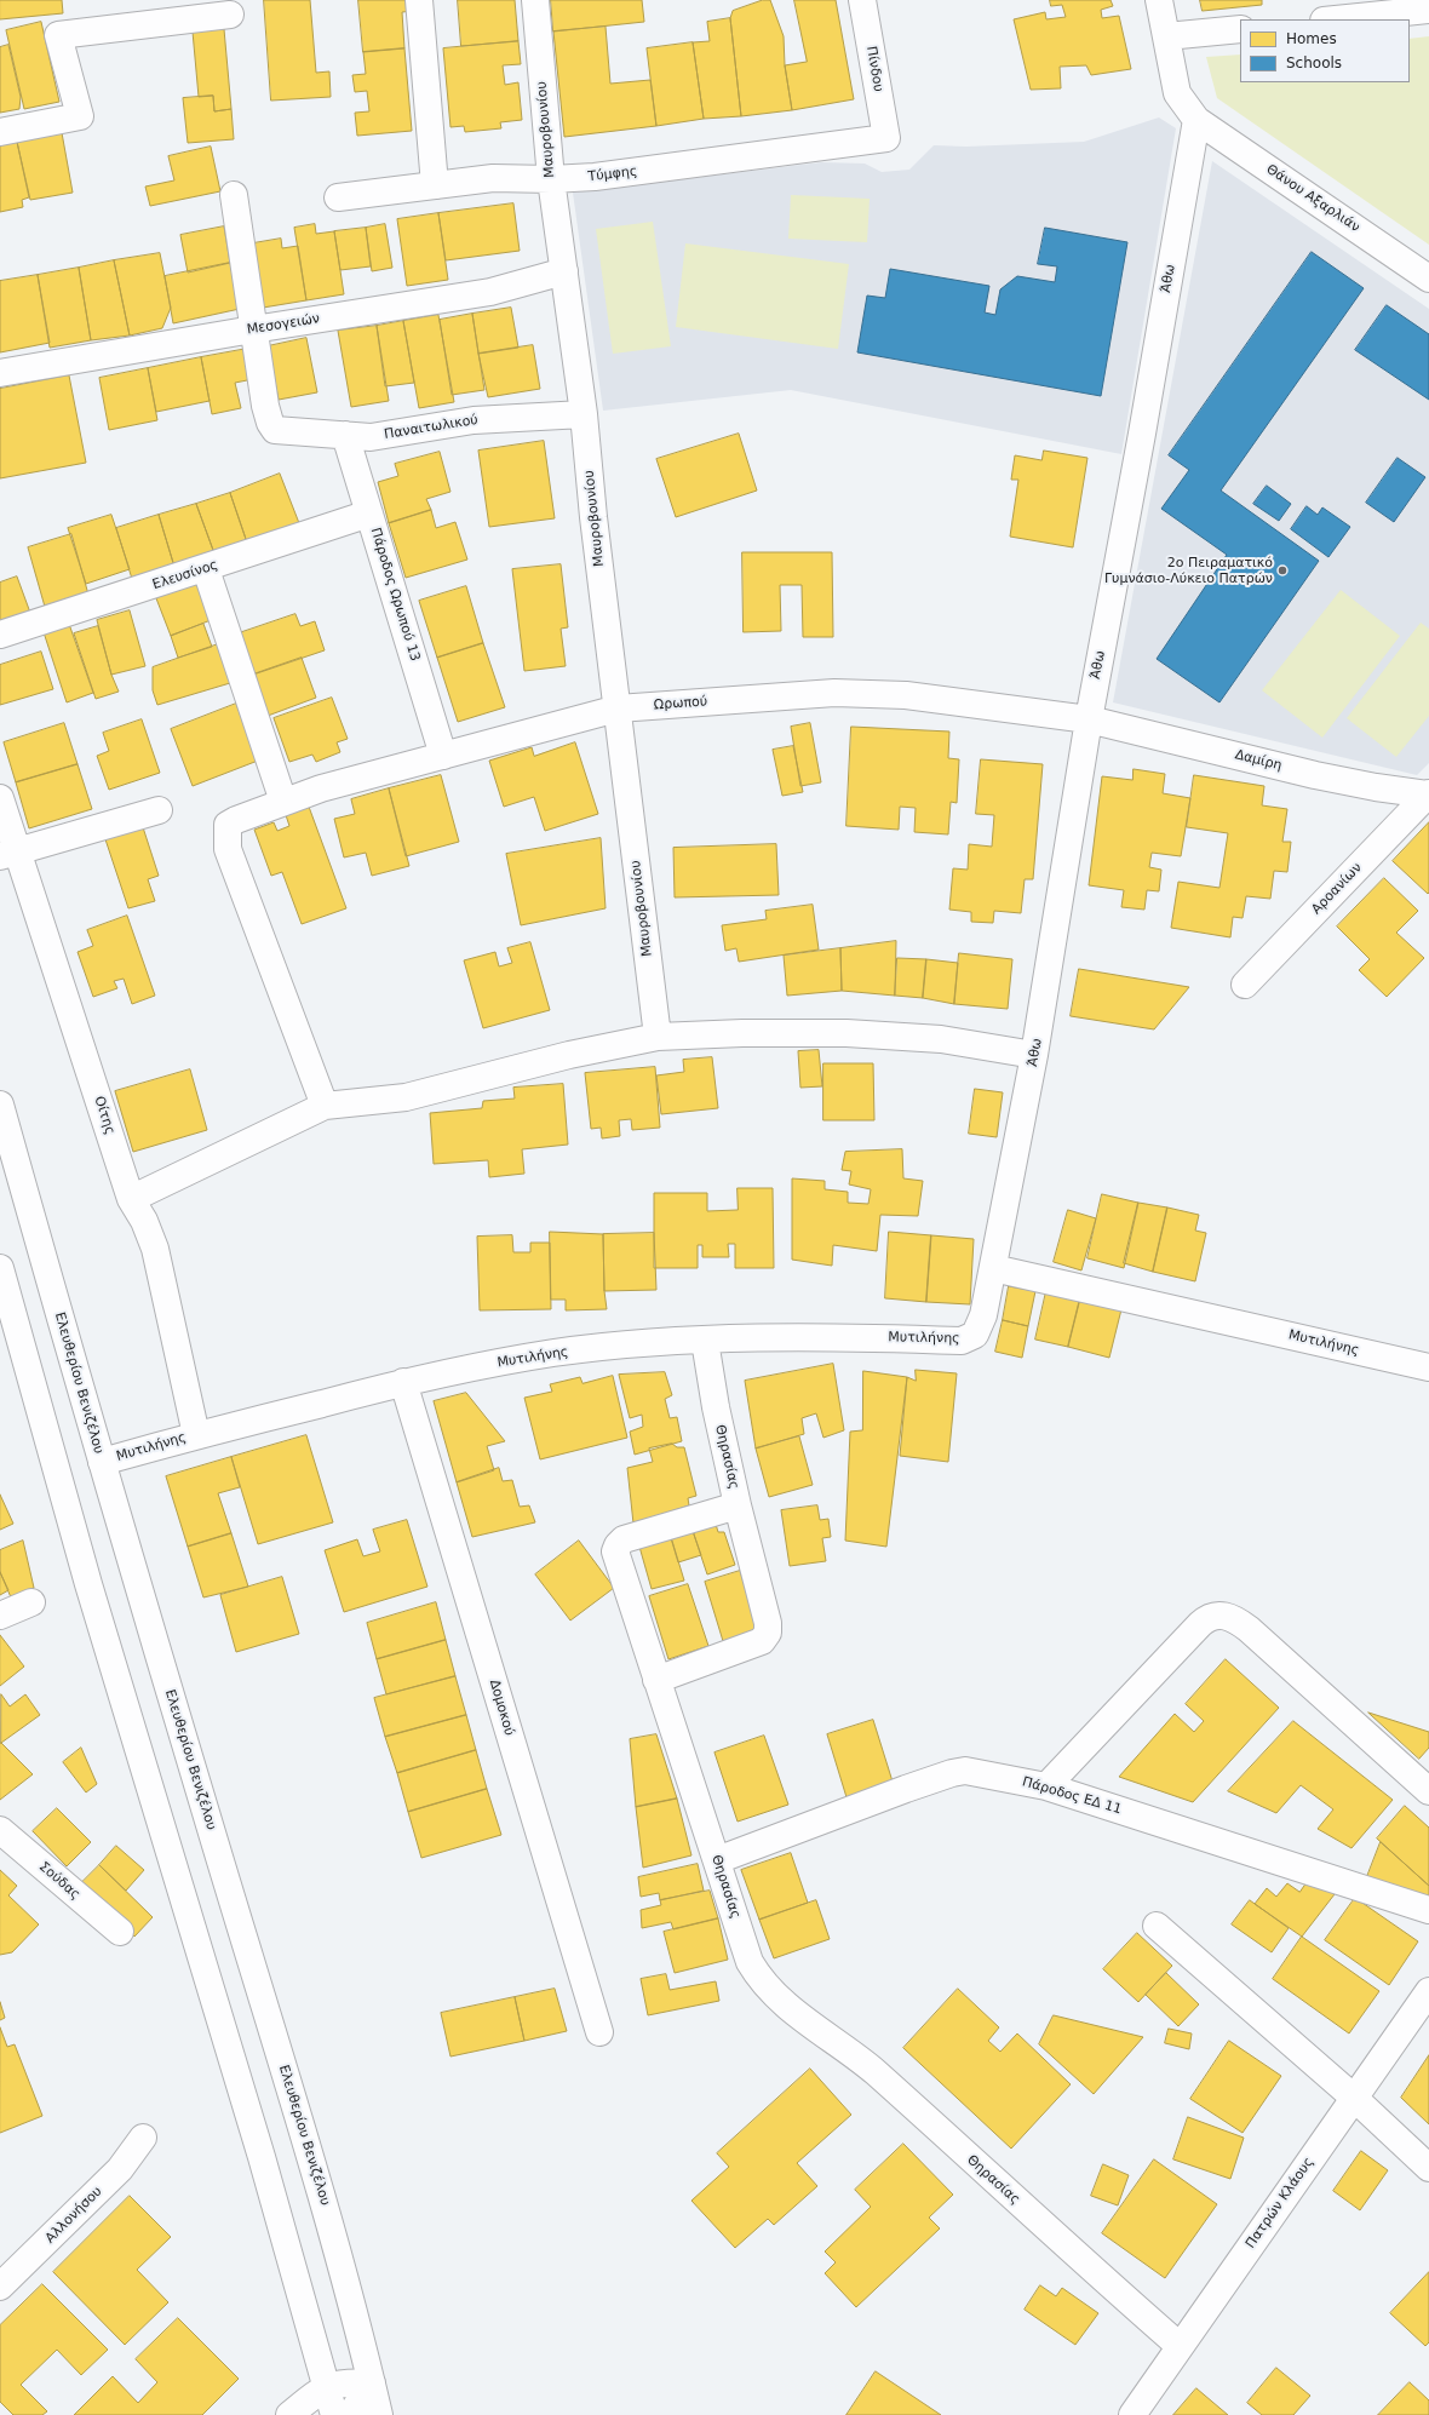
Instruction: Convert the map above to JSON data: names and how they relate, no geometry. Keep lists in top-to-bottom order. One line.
{"streets":{"street":["Πίνδου","Μαυροβουνίου","Τύμφης","Θάνου Αξαρλιάν","Άθω","Μεσογειών","Παναιτωλικού","Ελευσίνος","Πάροδος Ωρωπού 13","Ωρωπού","Δαμίρη","Αροανίων","Οίτης","Μυτιλήνης","Ελευθερίου Βενιζέλου","Θηρασίας","Δομοκού","Πάροδος ΕΔ 11","Σούδας","Πατρών Κλάους","Αλλονήσου"]},"crossings":[["Πίνδου","Τύμφης"],["Μαυροβουνίου","Τύμφης"],["Μαυροβουνίου","Μεσογειών"],["Μαυροβουνίου","Παναιτωλικού"],["Μαυροβουνίου","Ωρωπού"],["Θάνου Αξαρλιάν","Άθω"],["Άθω","Ωρωπού"],["Άθω","Δαμίρη"],["Άθω","Μυτιλήνης"],["Μεσογειών","Παναιτωλικού"],["Παναιτωλικού","Πάροδος Ωρωπού 13"],["Ελευσίνος","Πάροδος Ωρωπού 13"],["Πάροδος Ωρωπού 13","Ωρωπού"],["Ωρωπού","Δαμίρη"],["Δαμίρη","Αροανίων"],["Οίτης","Μυτιλήνης"],["Μυτιλήνης","Ελευθερίου Βενιζέλου"],["Μυτιλήνης","Θηρασίας"],["Μυτιλήνης","Δομοκού"],["Θηρασίας","Πάροδος ΕΔ 11"],["Θηρασίας","Πατρών Κλάους"]],"places":["2ο Πειραματικό Γυμνάσιο-Λύκειο Πατρών"],"legend":["Homes","Schools"]}
